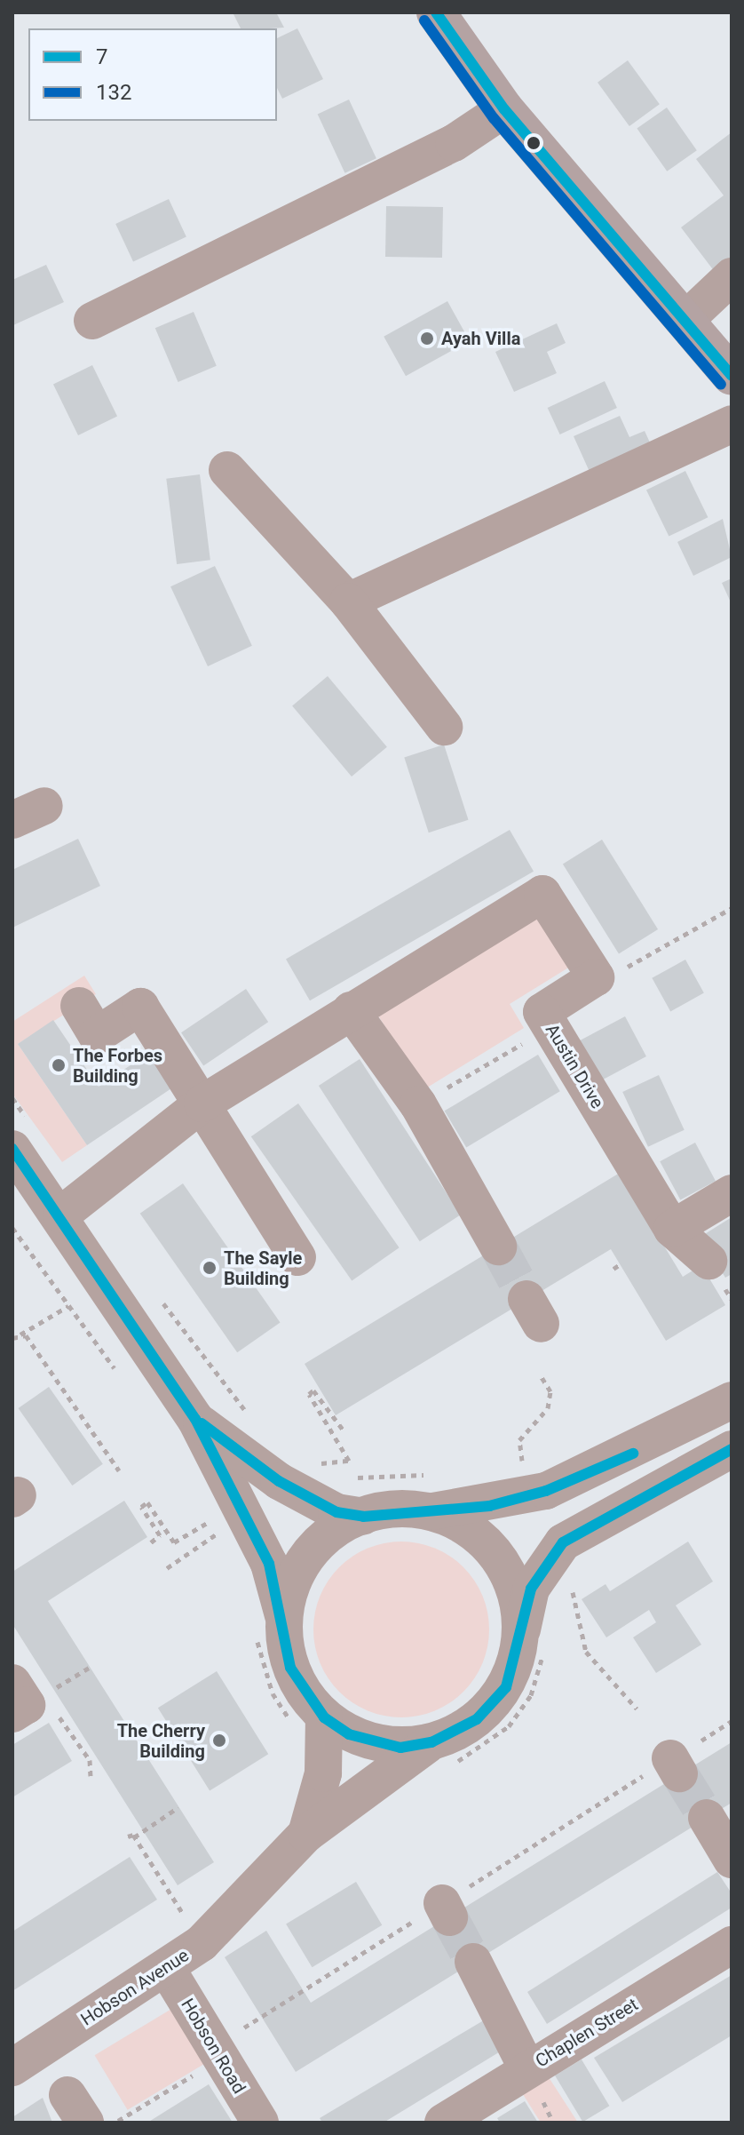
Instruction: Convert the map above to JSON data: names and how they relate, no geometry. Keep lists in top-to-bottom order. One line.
{"streets":{"street":["Austin Drive","Hobson Avenue","Chaplen Street","Hobson Road"]},"crossings":[["Hobson Avenue","Hobson Road"]],"places":["Ayah Villa","The Forbes Building","The Sayle Building","The Cherry Building"],"lines":["transit line 7","transit line 132"],"legend":["7","132"]}
